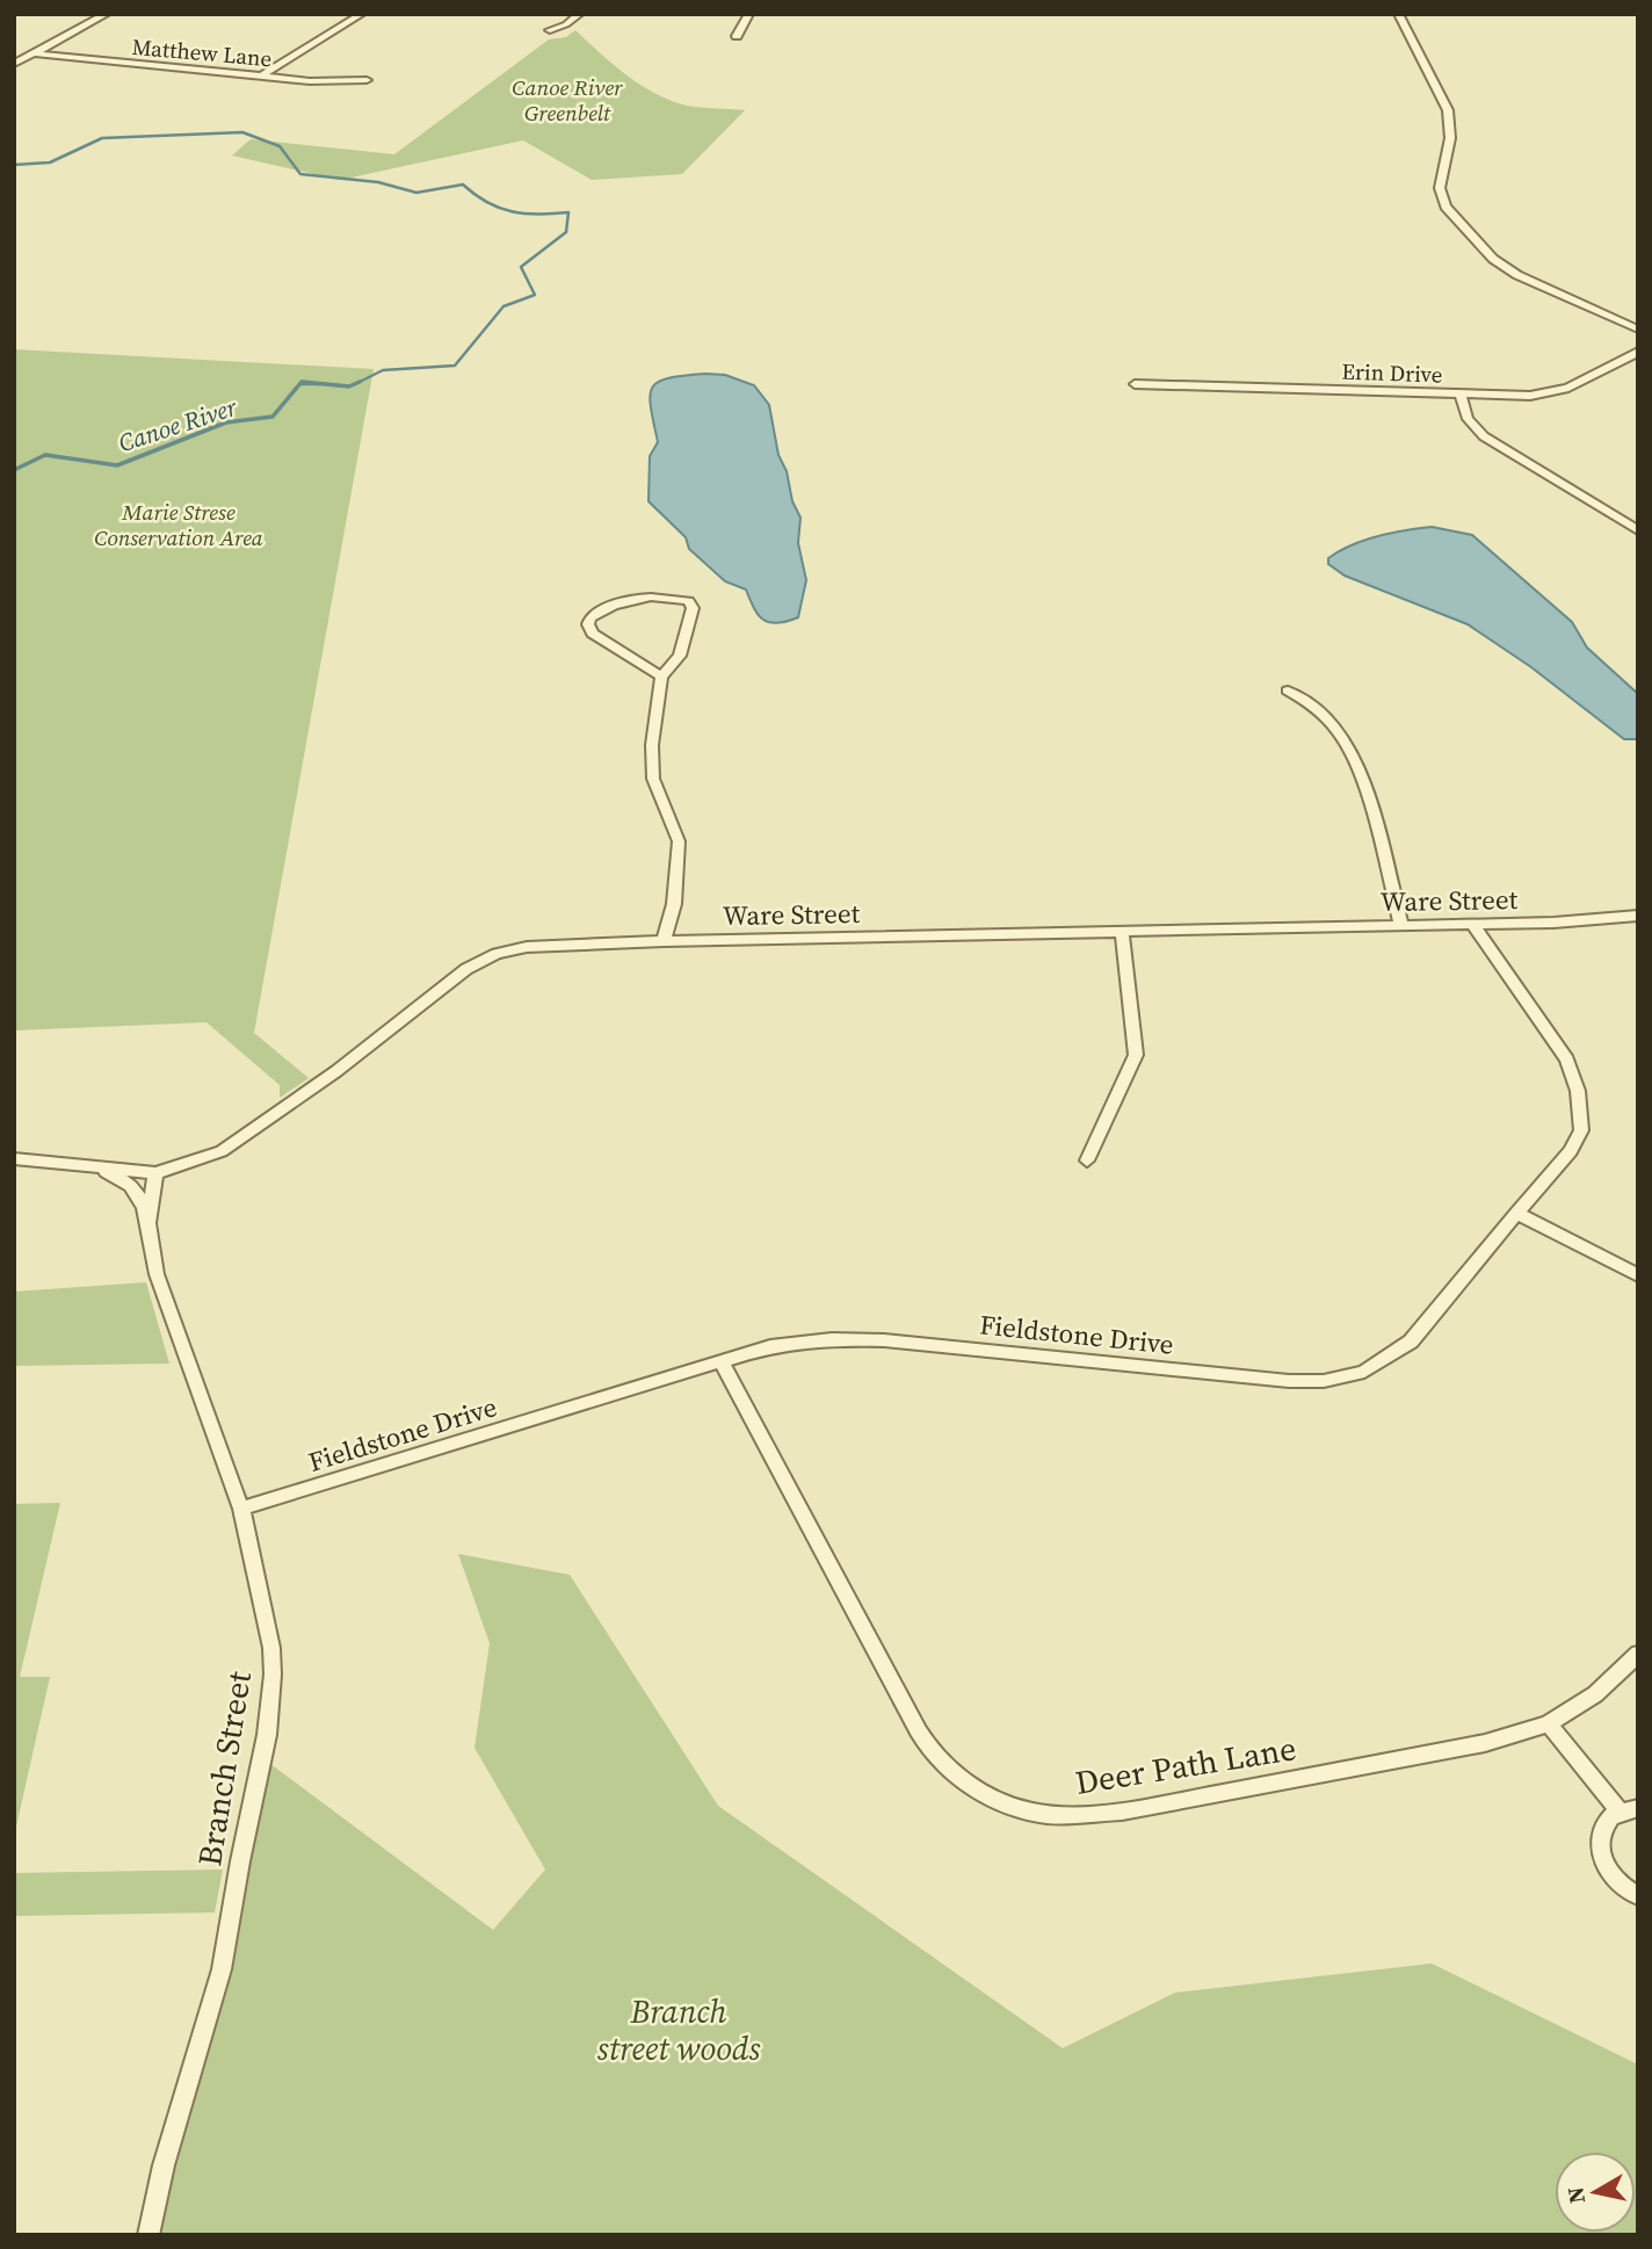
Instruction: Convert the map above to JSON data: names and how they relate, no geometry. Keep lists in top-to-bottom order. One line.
{"streets":{"street":["Matthew Lane","Erin Drive","Ware Street","Fieldstone Drive","Deer Path Lane","Branch Street"]},"crossings":[["Ware Street","Fieldstone Drive"],["Ware Street","Branch Street"],["Fieldstone Drive","Deer Path Lane"],["Fieldstone Drive","Branch Street"]],"water":["Canoe River"],"parks":["Canoe River Greenbelt","Marie Strese Conservation Area","Branch street woods"],"north":"left"}
